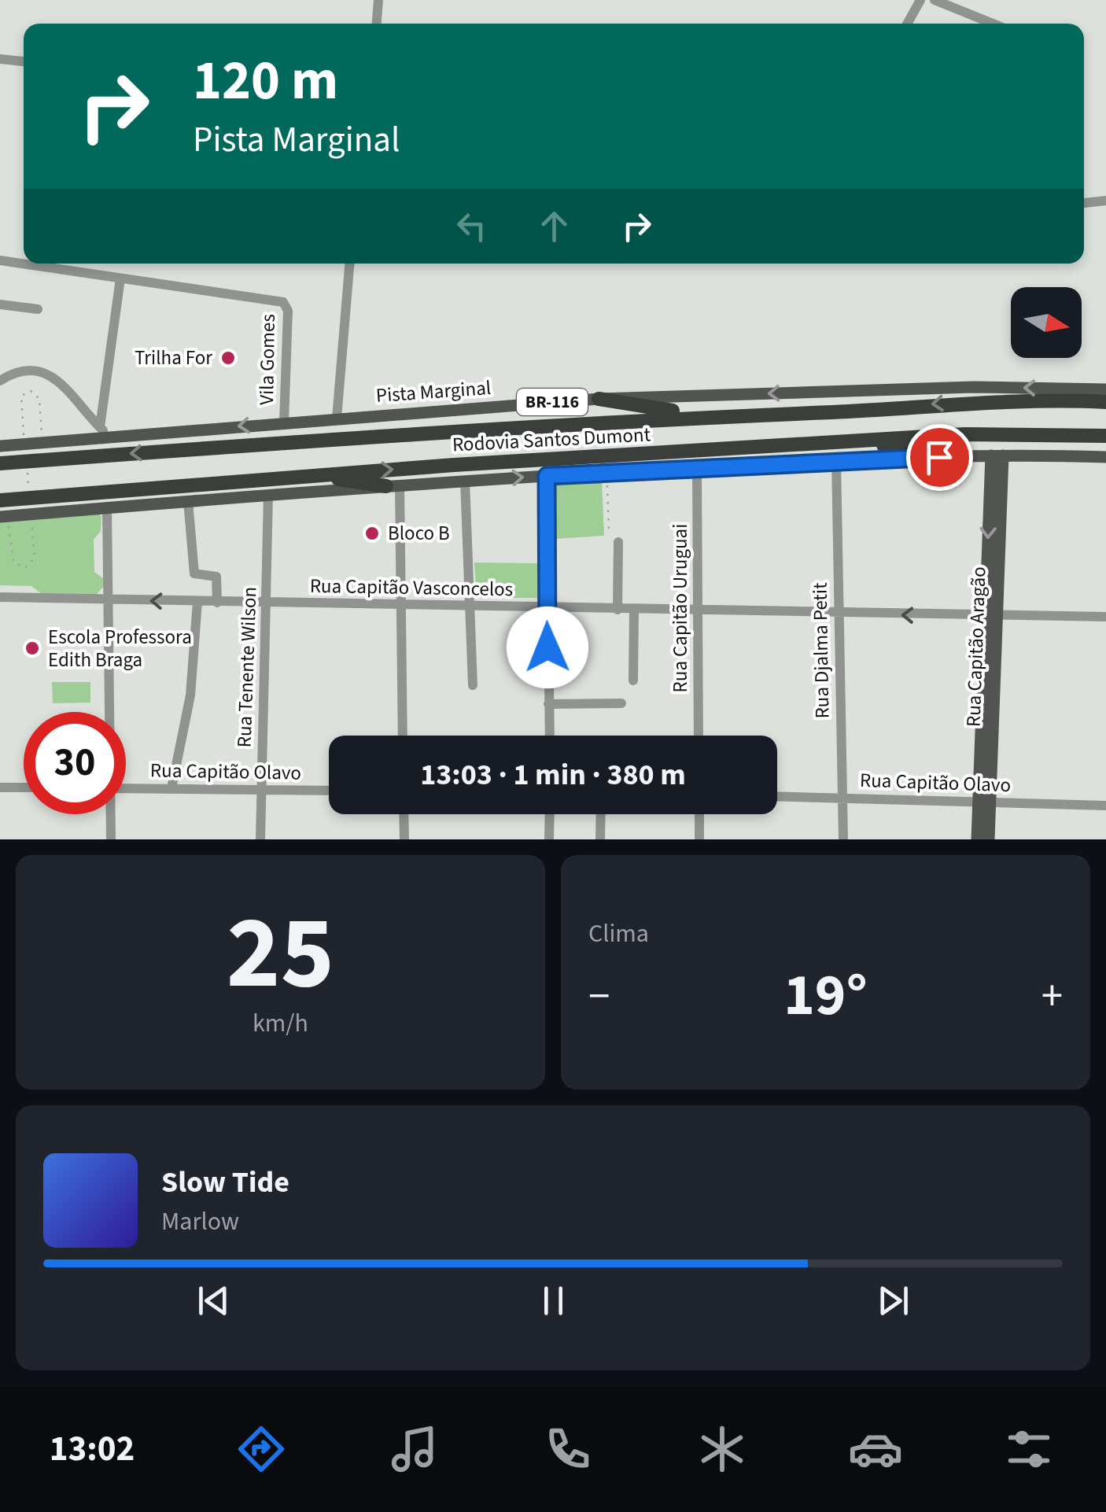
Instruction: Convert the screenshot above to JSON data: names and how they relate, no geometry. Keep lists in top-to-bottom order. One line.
{"streets":{"highway":["BR-116","Rodovia Santos Dumont"],"main road":["Pista Marginal","Rua Capitão Aragão"],"street":["Vila Gomes","Rua Capitão Vasconcelos","Rua Capitão Uruguai","Rua Djalma Petit","Rua Tenente Wilson","Rua Capitão Olavo"]},"crossings":[["Vila Gomes","Pista Marginal"],["Rua Capitão Vasconcelos","Rua Capitão Uruguai"],["Rua Capitão Vasconcelos","Rua Capitão Aragão"],["Rua Capitão Vasconcelos","Rua Djalma Petit"],["Rua Capitão Vasconcelos","Rua Tenente Wilson"],["Rua Capitão Aragão","Rua Capitão Olavo"],["Rua Djalma Petit","Rua Capitão Olavo"],["Rua Tenente Wilson","Rua Capitão Olavo"]],"places":["Trilha For","Bloco B","Escola Professora Edith Braga"],"north":"right","page":{"turn":["120 m","Pista Marginal"],"limit":"30","trip":"13:03 · 1 min · 380 m","tile":[["25","km/h"],"Clima"],"heat":["−","19°","+"],"song":["Slow Tide","Marlow"],"tabs":"13:02"}}
